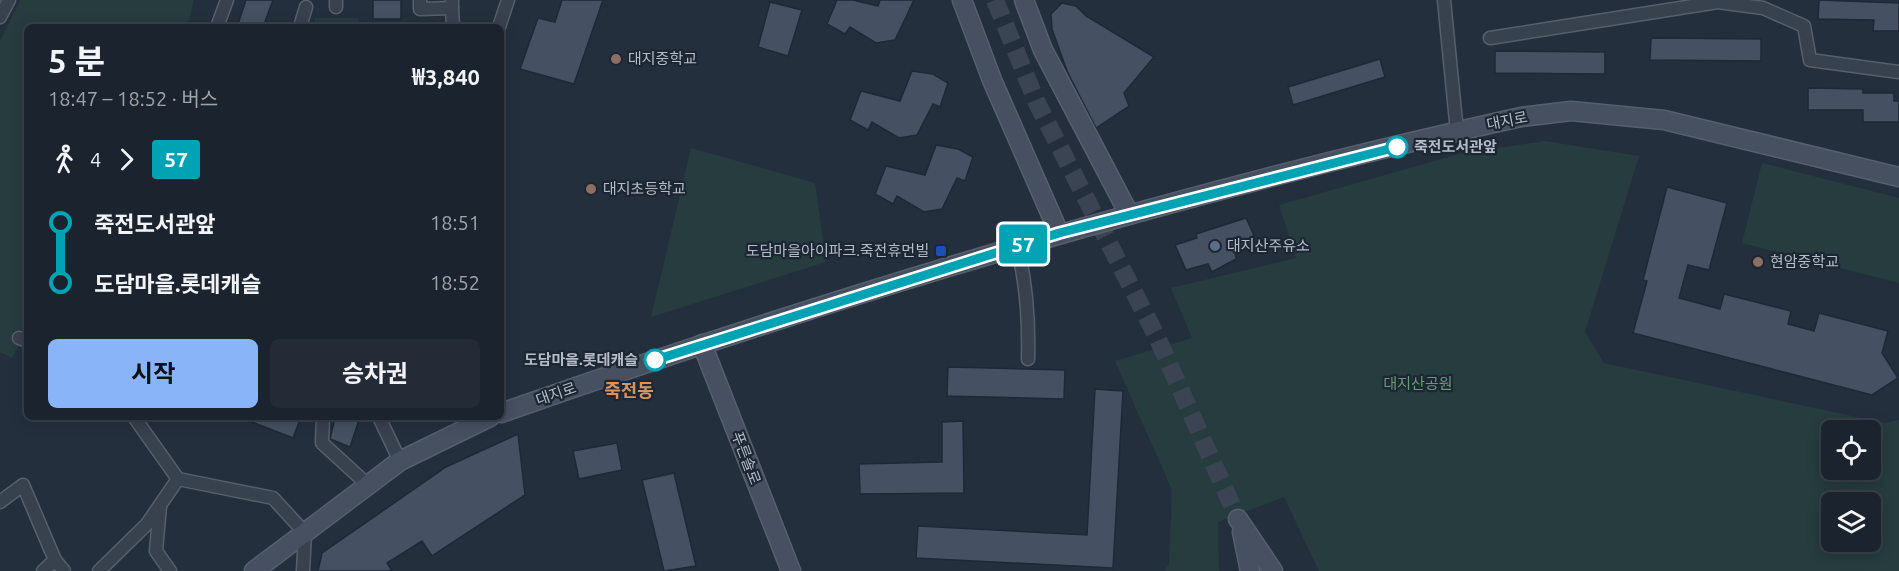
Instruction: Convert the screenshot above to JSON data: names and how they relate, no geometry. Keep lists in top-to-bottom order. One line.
{"streets":{"street":["대지로","푸른솔로"]},"crossings":[["대지로","푸른솔로"]],"districts":["죽전동"],"parks":["대지산공원"],"places":{"other":["대지중학교","죽전도서관앞","대지초등학교","대지산주유소","현암중학교","도담마을.롯데캐슬"],"transit":["도담마을아이파크.죽전휴먼빌"]},"lines":["bus line 57"],"page":{"on_map":"57","heading":["5 분","18:47 – 18:52 · 버스","₩3,840"],"legs":["4","57"],"list":[{"name":"죽전도서관앞","value":"18:51"},{"name":"도담마을.롯데캐슬","value":"18:52"}],"buttons":["시작","승차권"]}}
